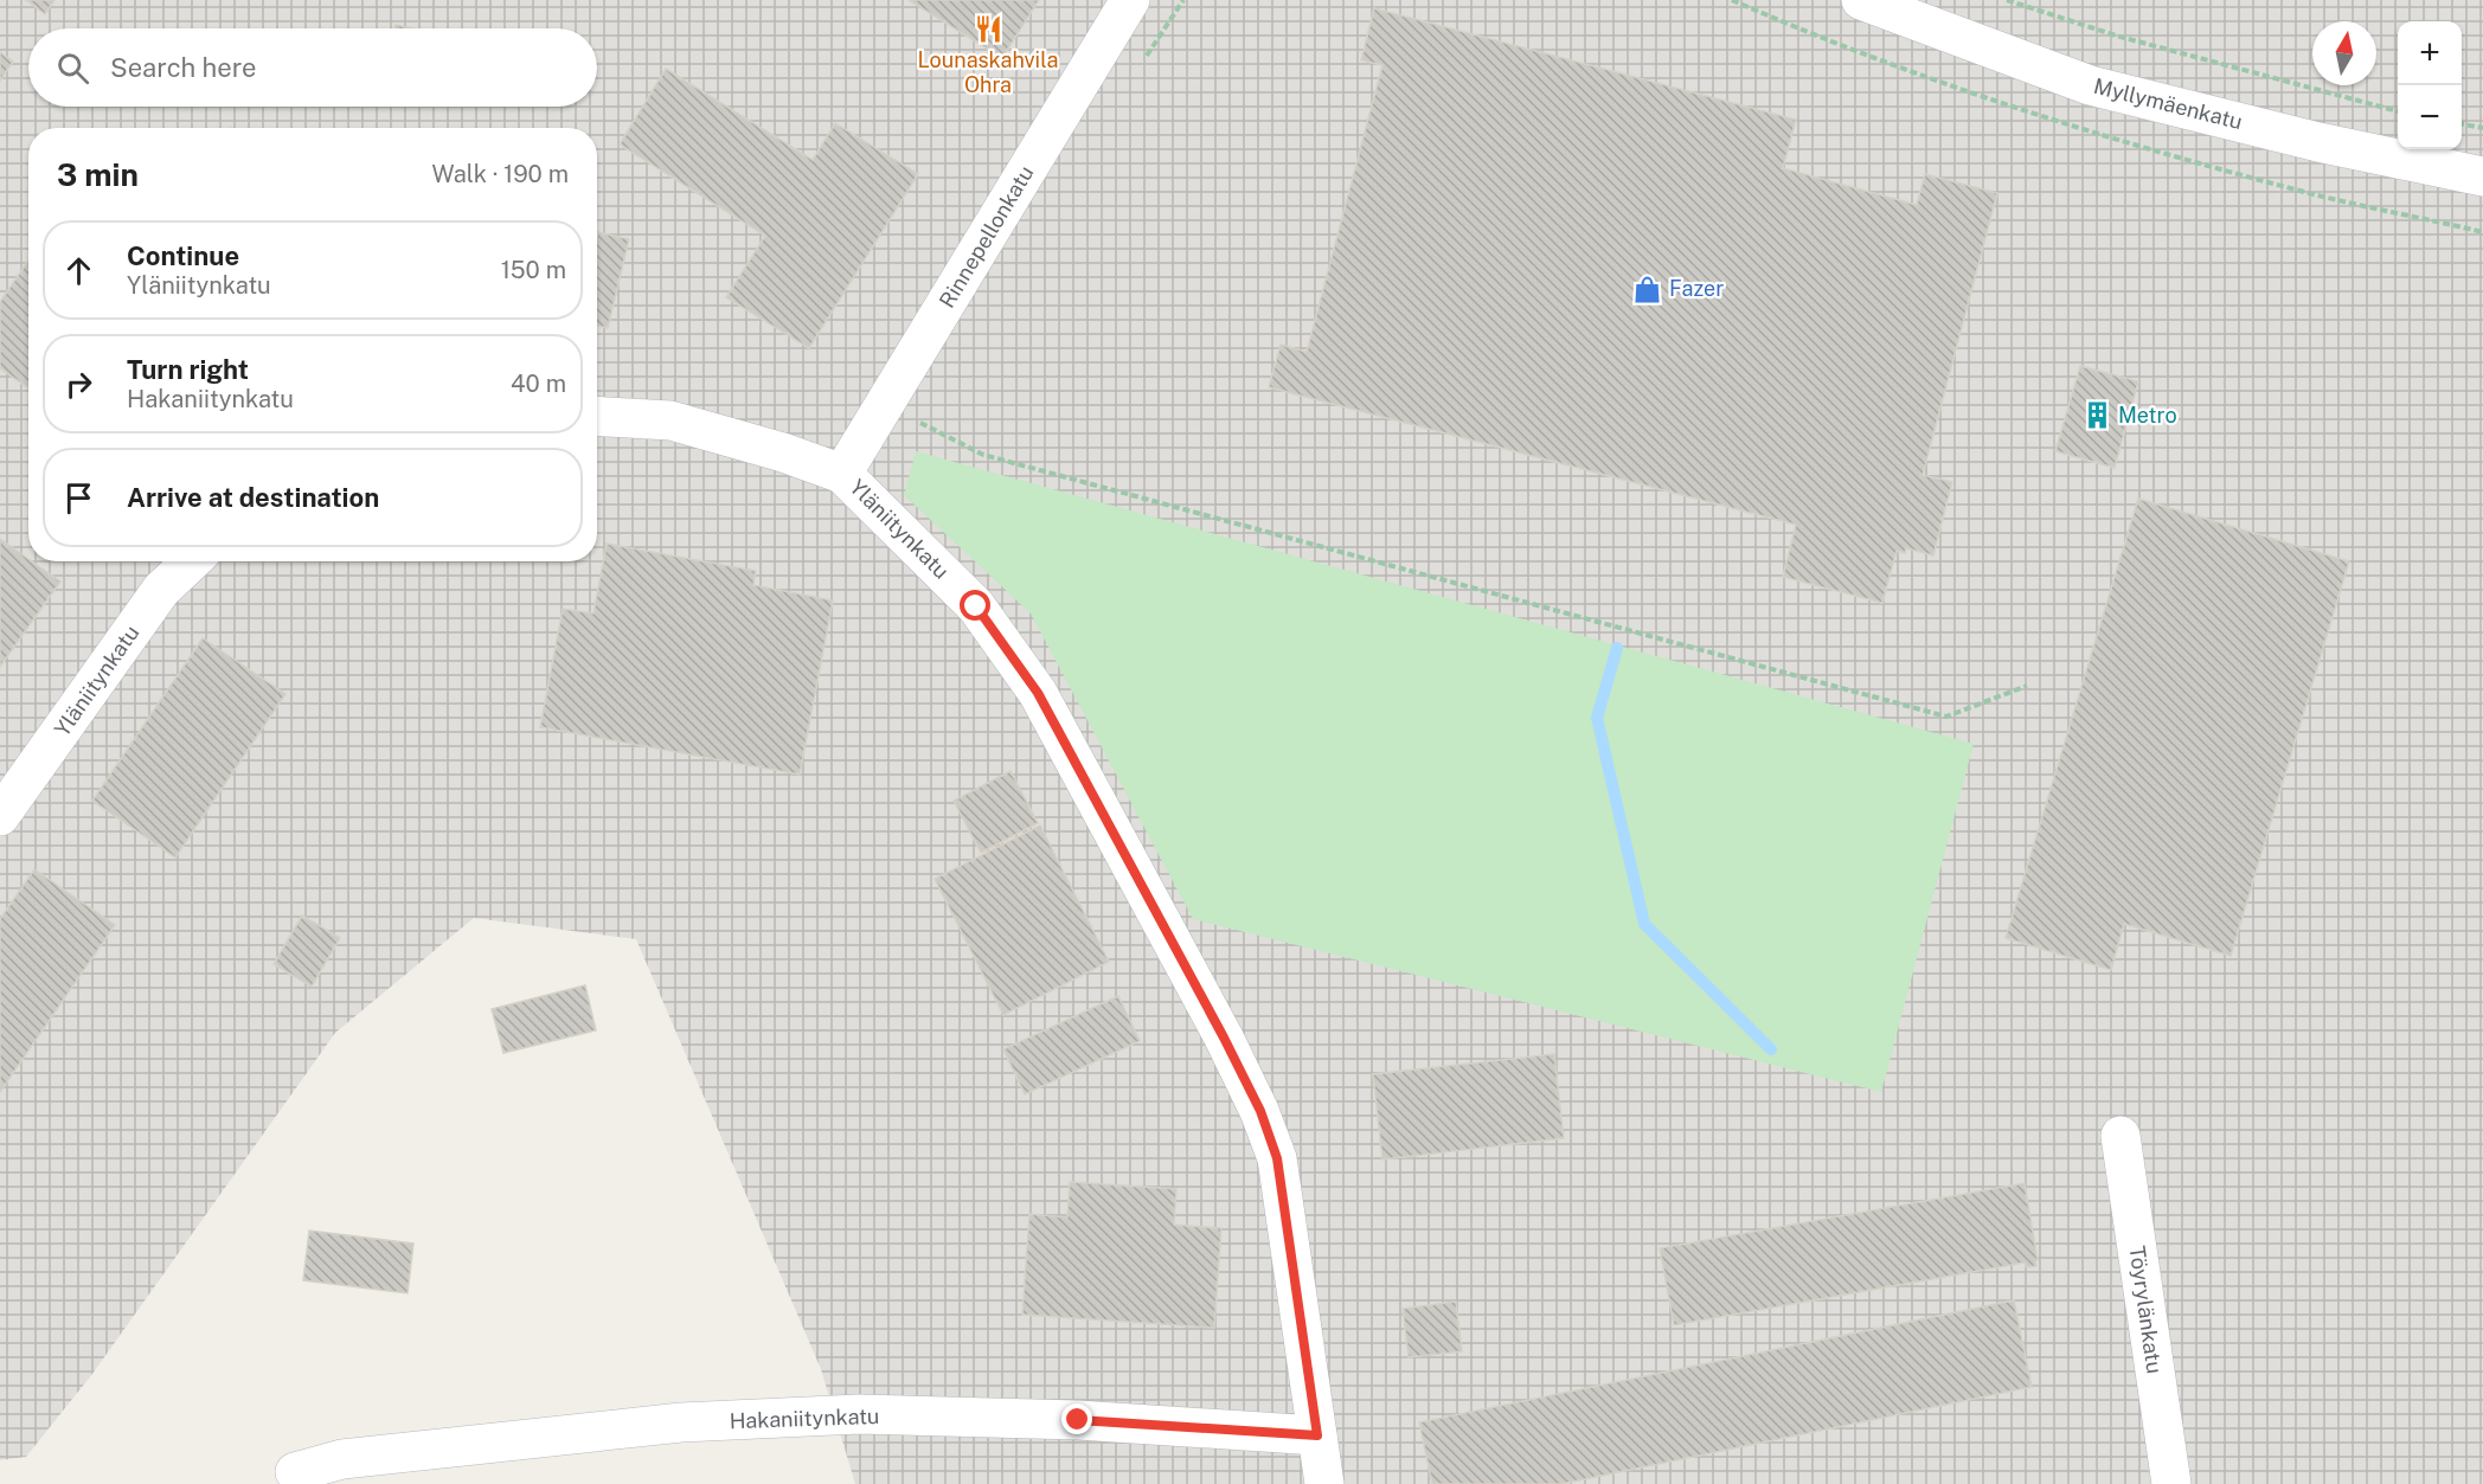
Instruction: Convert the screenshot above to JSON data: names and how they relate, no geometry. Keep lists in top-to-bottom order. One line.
{"streets":{"street":["Myllymäenkatu","Rinnepellonkatu","Yläniitynkatu","Töyrylänkatu","Hakaniitynkatu"]},"crossings":[["Rinnepellonkatu","Yläniitynkatu"],["Yläniitynkatu","Hakaniitynkatu"]],"places":{"restaurant":["Lounaskahvila Ohra"],"shop":["Fazer"],"building":["Metro"]},"north":"top","page":{"map_buttons":["+","−"],"search":"Search here","heading":["3 min","Walk · 190 m"],"list":[["Continue","Yläniitynkatu","150 m"],["Turn right","Hakaniitynkatu","40 m"],"Arrive at destination"]}}
